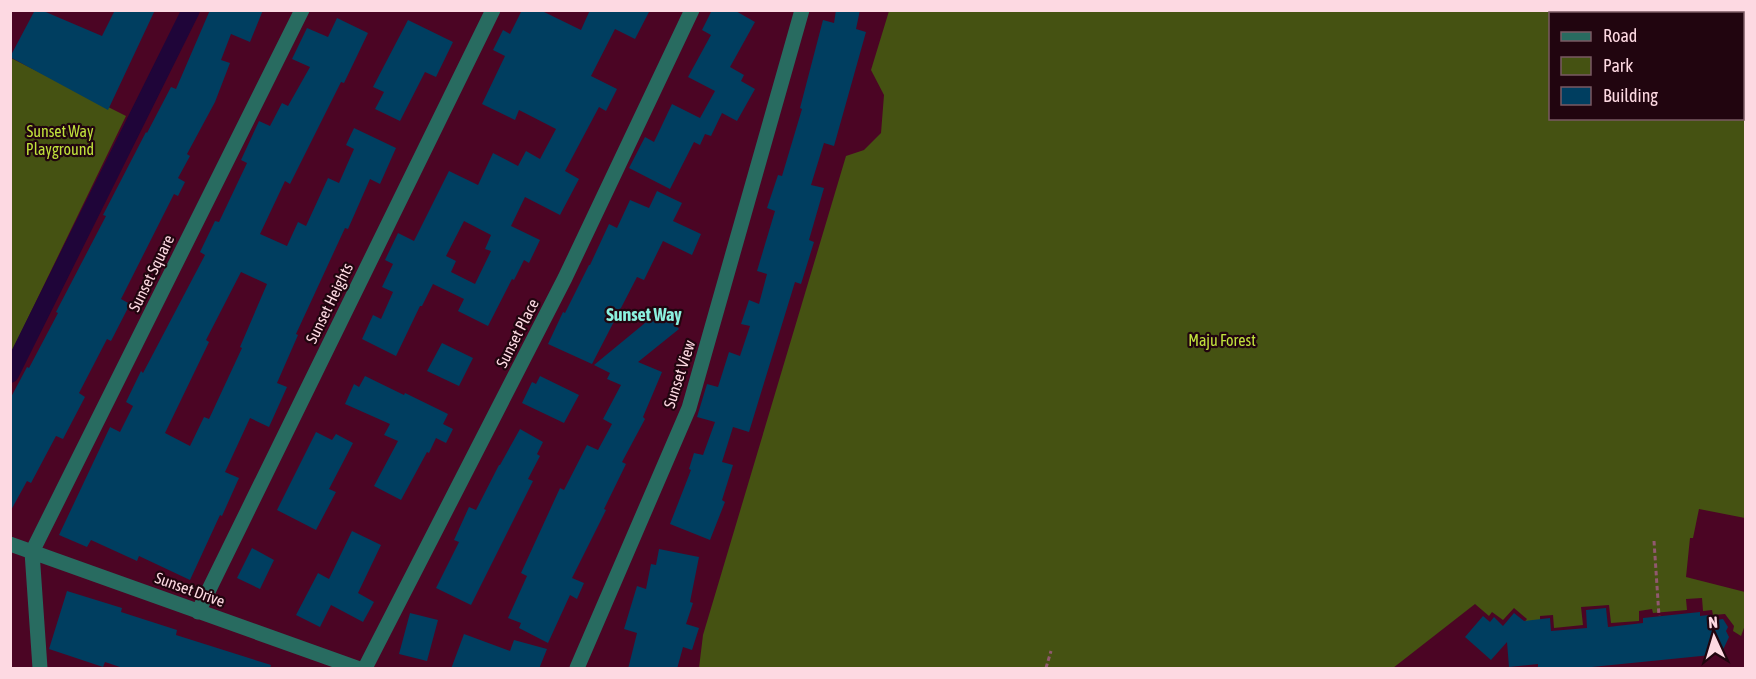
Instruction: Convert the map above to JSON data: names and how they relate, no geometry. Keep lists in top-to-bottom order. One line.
{"streets":{"street":["Sunset Square","Sunset Heights","Sunset Place","Sunset View","Sunset Drive"]},"crossings":[["Sunset Square","Sunset Drive"],["Sunset Heights","Sunset Drive"]],"districts":["Sunset Way"],"parks":["Sunset Way Playground","Maju Forest"],"legend":["Road","Park","Building"],"north":"top"}
